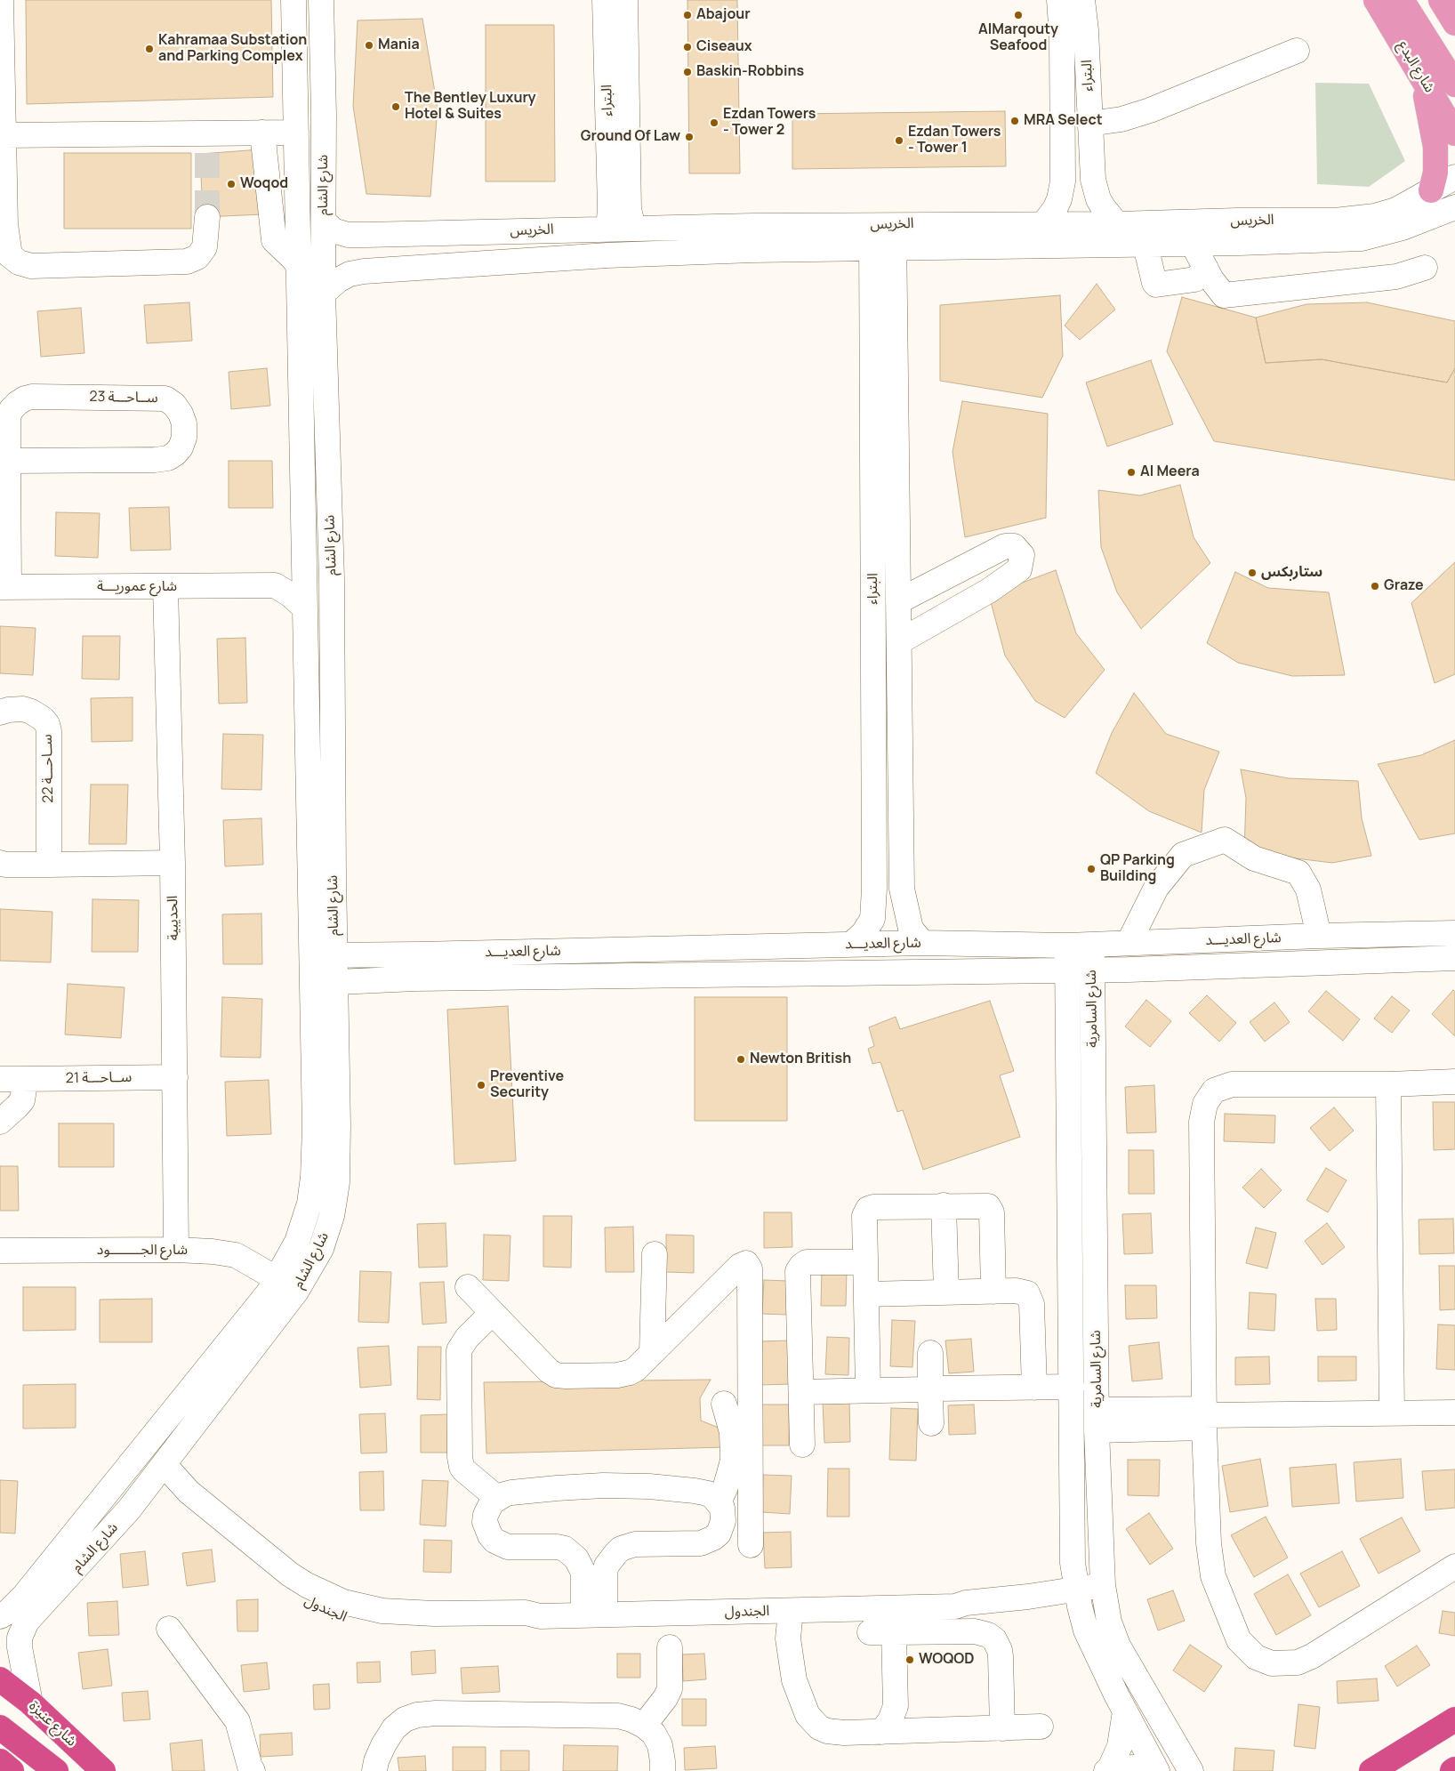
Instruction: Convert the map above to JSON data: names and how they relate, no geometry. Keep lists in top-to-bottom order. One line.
{"streets":{"highway":["شارع عنيزة"],"main road":["شارع البدع"],"street":["البتراء","شارع الشام","الخريس","ســاحـــة 23","شارع عموريـــة","ســاحـــة 22","الحديبية","شارع العديـــد","شارع السامرية","ســاحـــة 21","شارع الجــــــــود","الجندول"]},"crossings":[["البتراء","الخريس"],["البتراء","شارع العديـــد"],["شارع الشام","الخريس"],["شارع الشام","شارع العديـــد"],["شارع الشام","شارع الجــــــــود"],["شارع الشام","الجندول"],["ســاحـــة 23","شارع عموريـــة"],["شارع عموريـــة","الحديبية"],["الحديبية","ســاحـــة 21"],["الحديبية","شارع الجــــــــود"],["شارع العديـــد","شارع السامرية"],["شارع السامرية","الجندول"]],"places":["Abajour","AlMarqouty Seafood","Mania","Ciseaux","Kahramaa Substation and Parking Complex","Baskin-Robbins","The Bentley Luxury Hotel & Suites","MRA Select","Ezdan Towers - Tower 2","Ground Of Law","Ezdan Towers - Tower 1","Woqod","Al Meera","ستاربكس","Graze","QP Parking Building","Newton British","Preventive Security","WOQOD"]}
